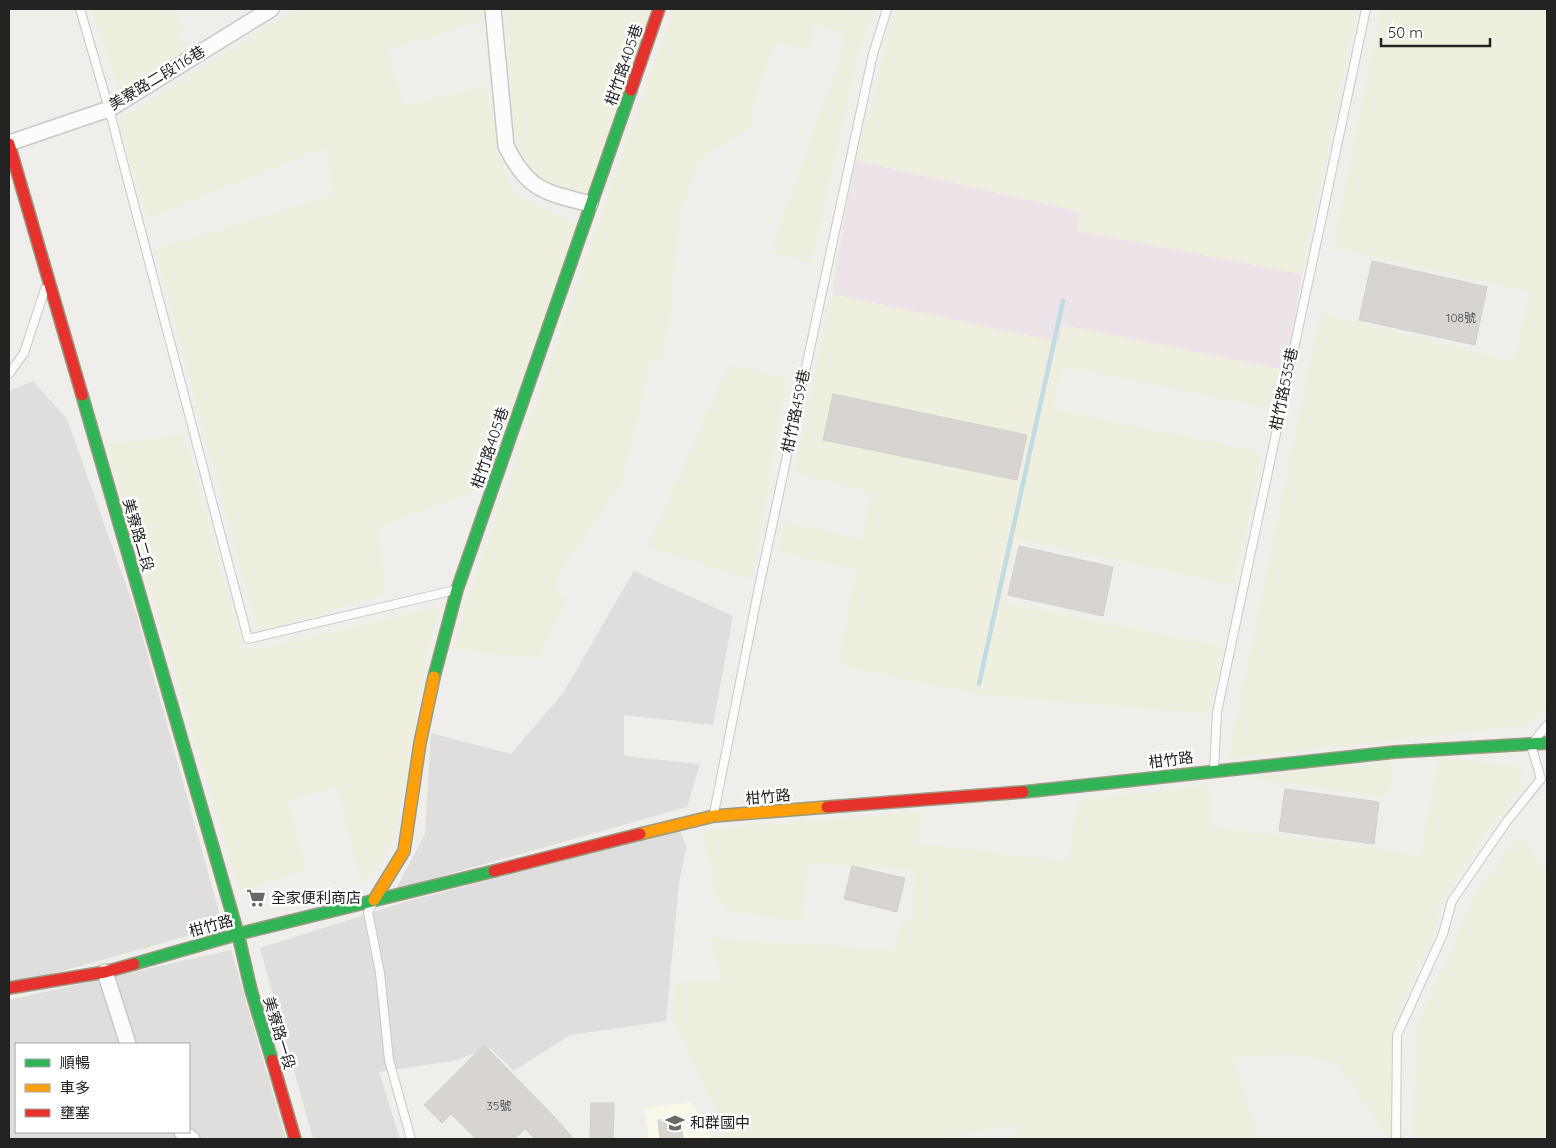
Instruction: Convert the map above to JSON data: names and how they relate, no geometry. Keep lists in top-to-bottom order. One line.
{"streets":{"street":["柑竹路405巷","美寮路二段116巷","美寮路二段","柑竹路","美寮路一段"],"lane":["柑竹路535巷","柑竹路459巷"]},"crossings":[["柑竹路405巷","柑竹路"],["美寮路二段116巷","美寮路二段"],["柑竹路535巷","柑竹路"],["柑竹路459巷","柑竹路"],["美寮路二段","柑竹路"],["美寮路二段","美寮路一段"],["柑竹路","美寮路一段"]],"places":{"supermarket":["全家便利商店"],"school or university":["和群國中"]},"house_numbers":["108號","35號"],"legend":["順暢","車多","壅塞"],"scale_bar":"50 m"}
